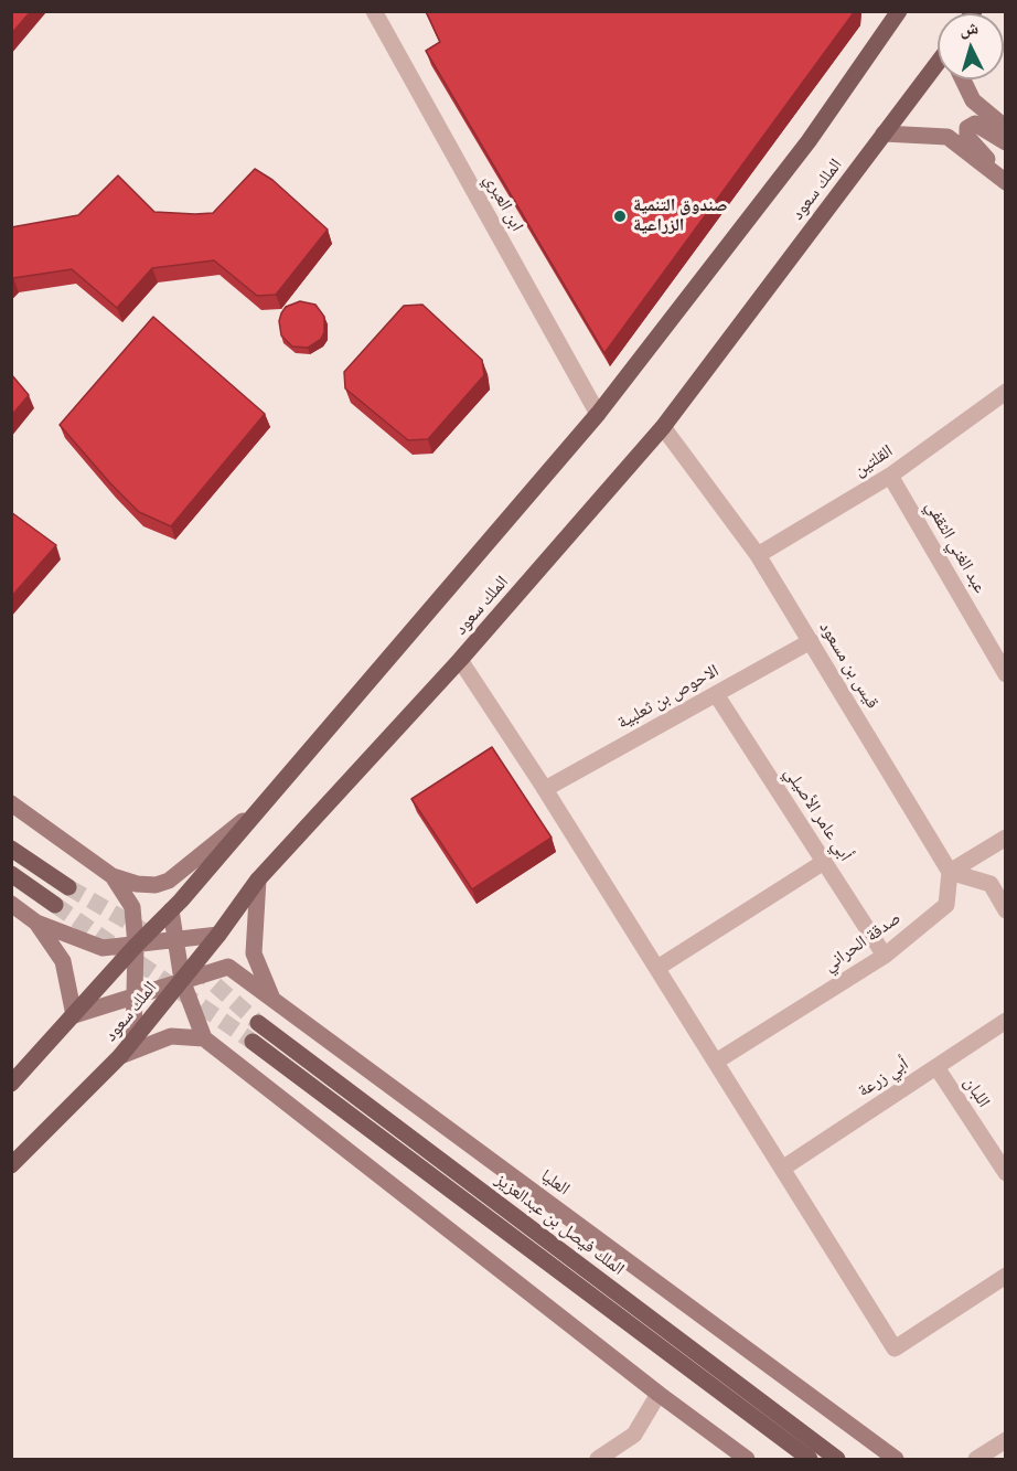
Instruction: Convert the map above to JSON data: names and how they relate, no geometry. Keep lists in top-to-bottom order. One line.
{"streets":{"main road":["الملك سعود","الملك فيصل بن عبدالعزيز"],"street":["ابن العبري","القلتين","عبد الغني الثقفي","قيس بن مسعود","الاحوص بن ثعلبية","أبي عامر الأصيلي","صدقة الحراني","أبي زرعة","اللبان","العليا"]},"crossings":[["الملك سعود","ابن العبري"],["الملك سعود","قيس بن مسعود"],["الملك سعود","العليا"],["القلتين","عبد الغني الثقفي"],["القلتين","قيس بن مسعود"],["قيس بن مسعود","الاحوص بن ثعلبية"],["قيس بن مسعود","صدقة الحراني"],["الاحوص بن ثعلبية","أبي عامر الأصيلي"],["أبي عامر الأصيلي","صدقة الحراني"],["أبي زرعة","اللبان"]],"places":["صندوق التنمية الزراعية"],"north":"top"}
